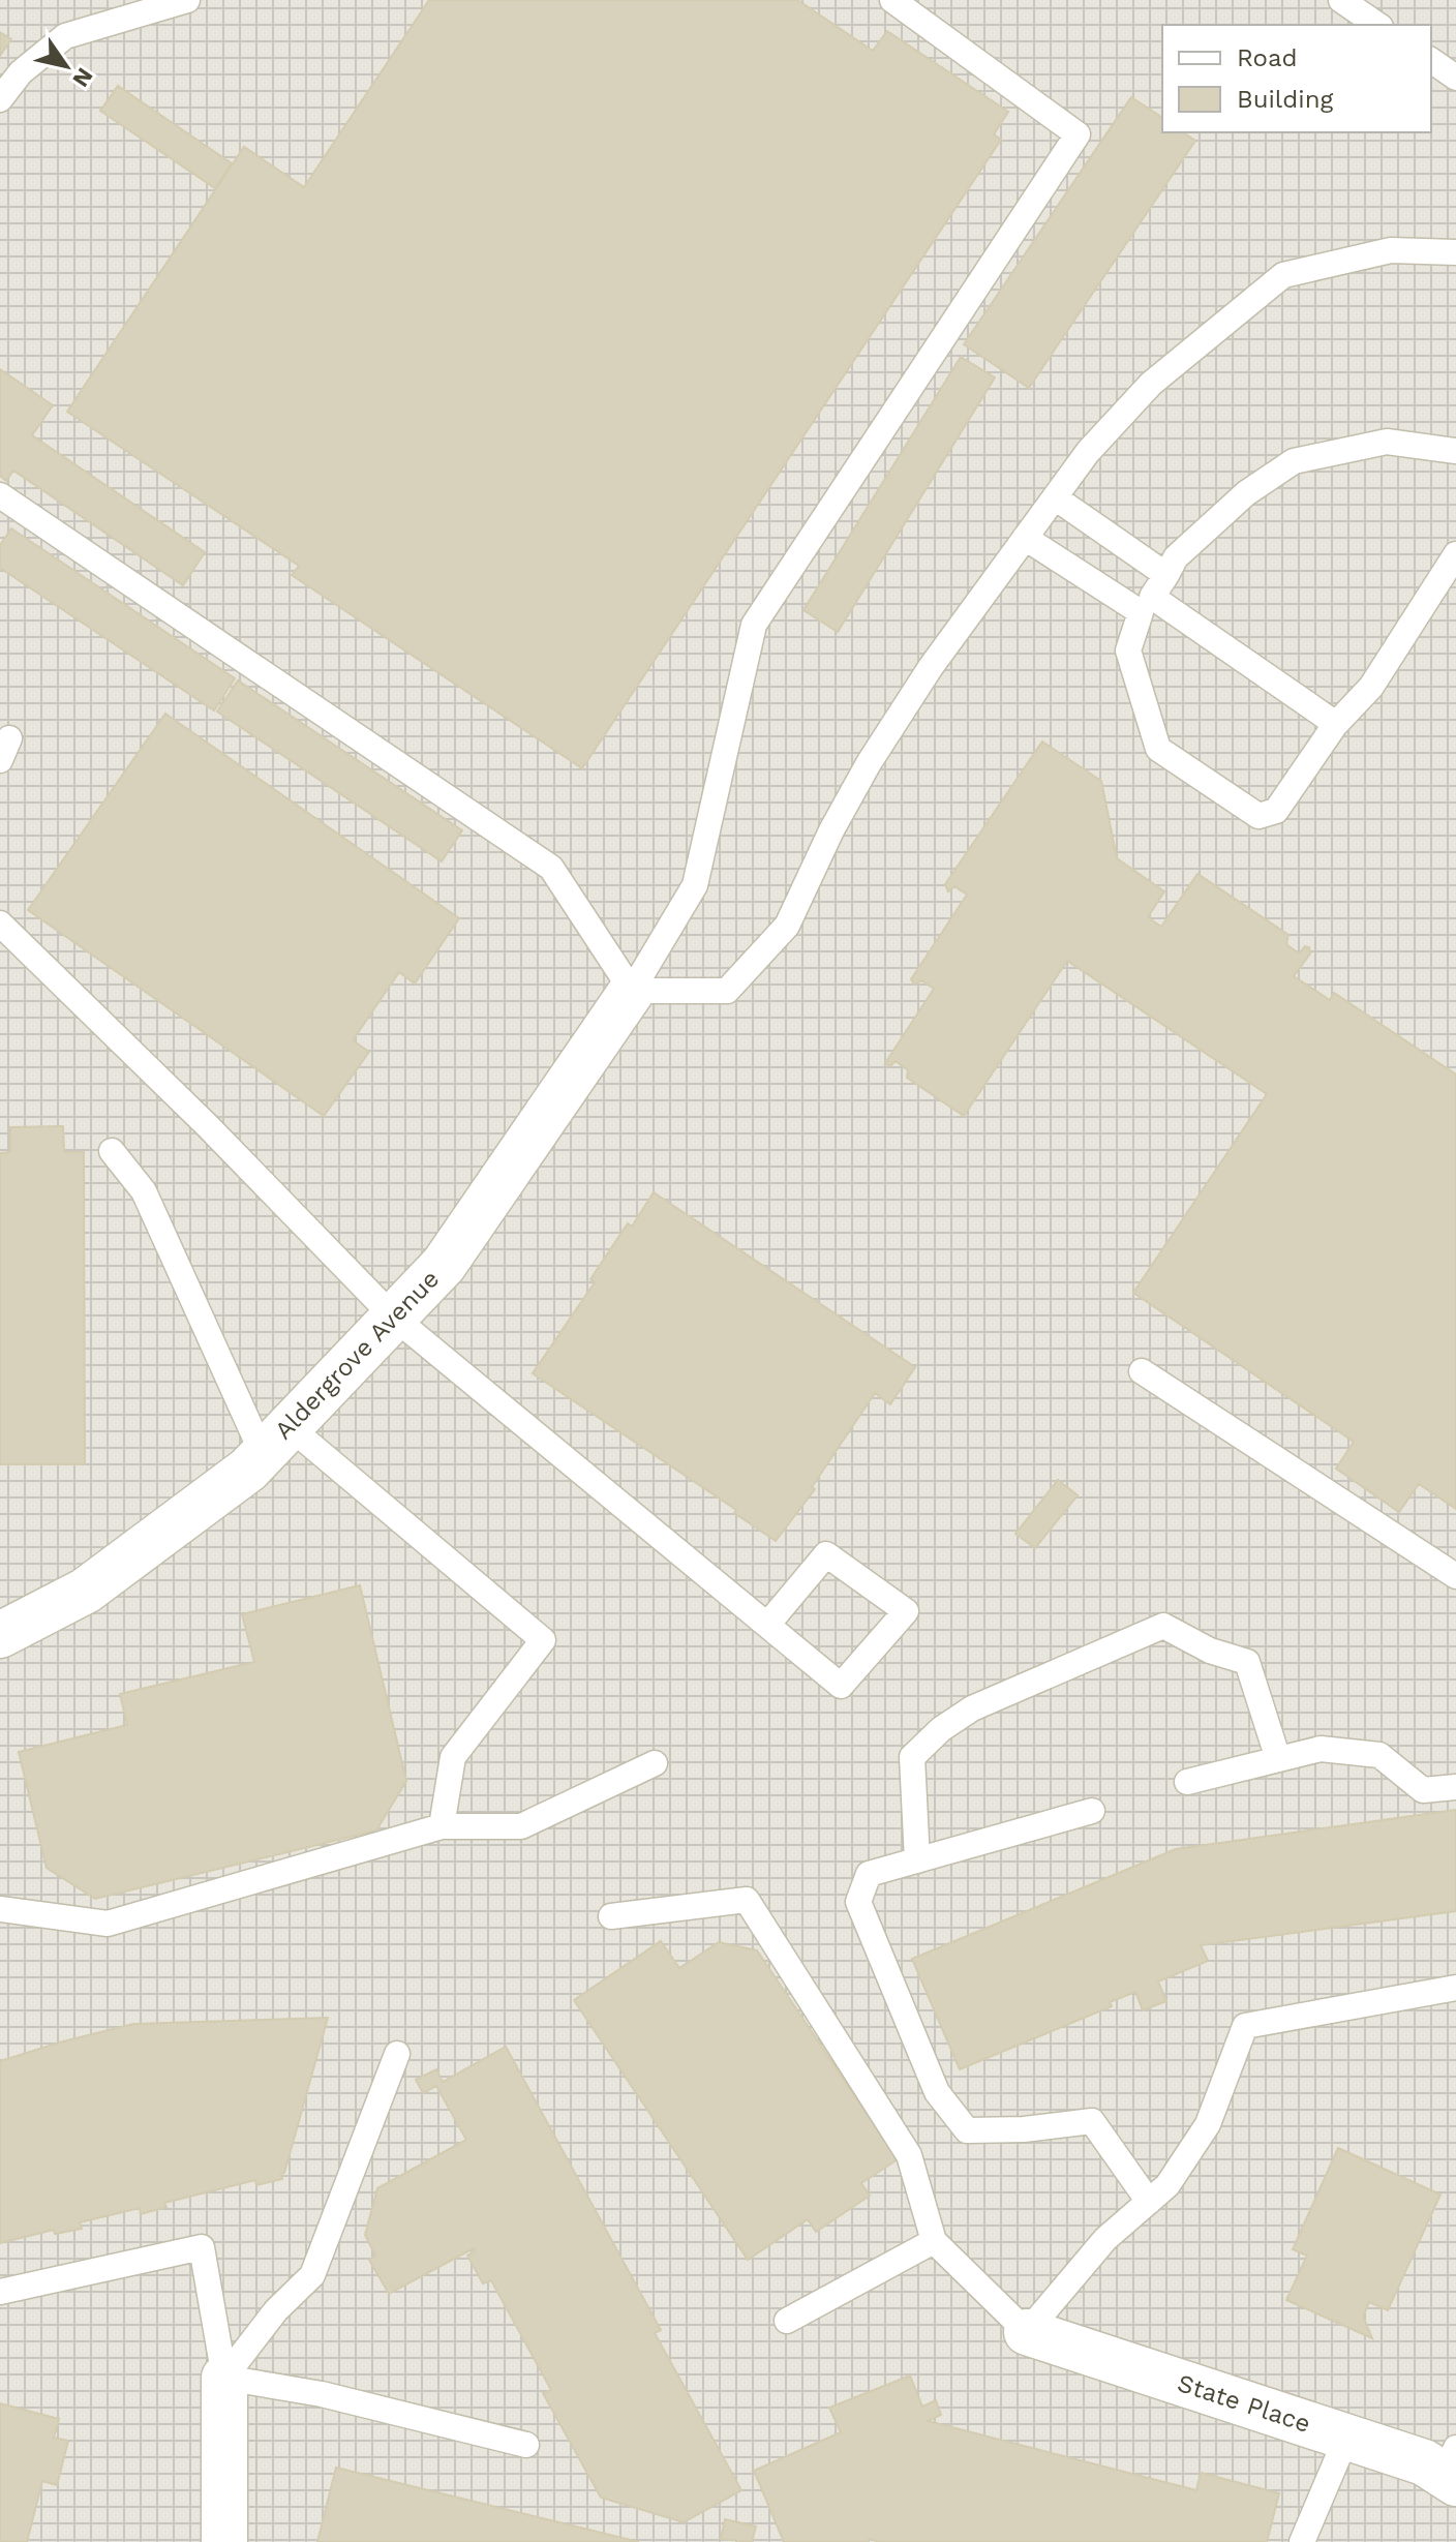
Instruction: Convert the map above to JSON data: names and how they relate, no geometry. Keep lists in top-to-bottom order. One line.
{"streets":{"street":["Aldergrove Avenue","State Place"]},"legend":["Road","Building"],"north":"bottom right"}
